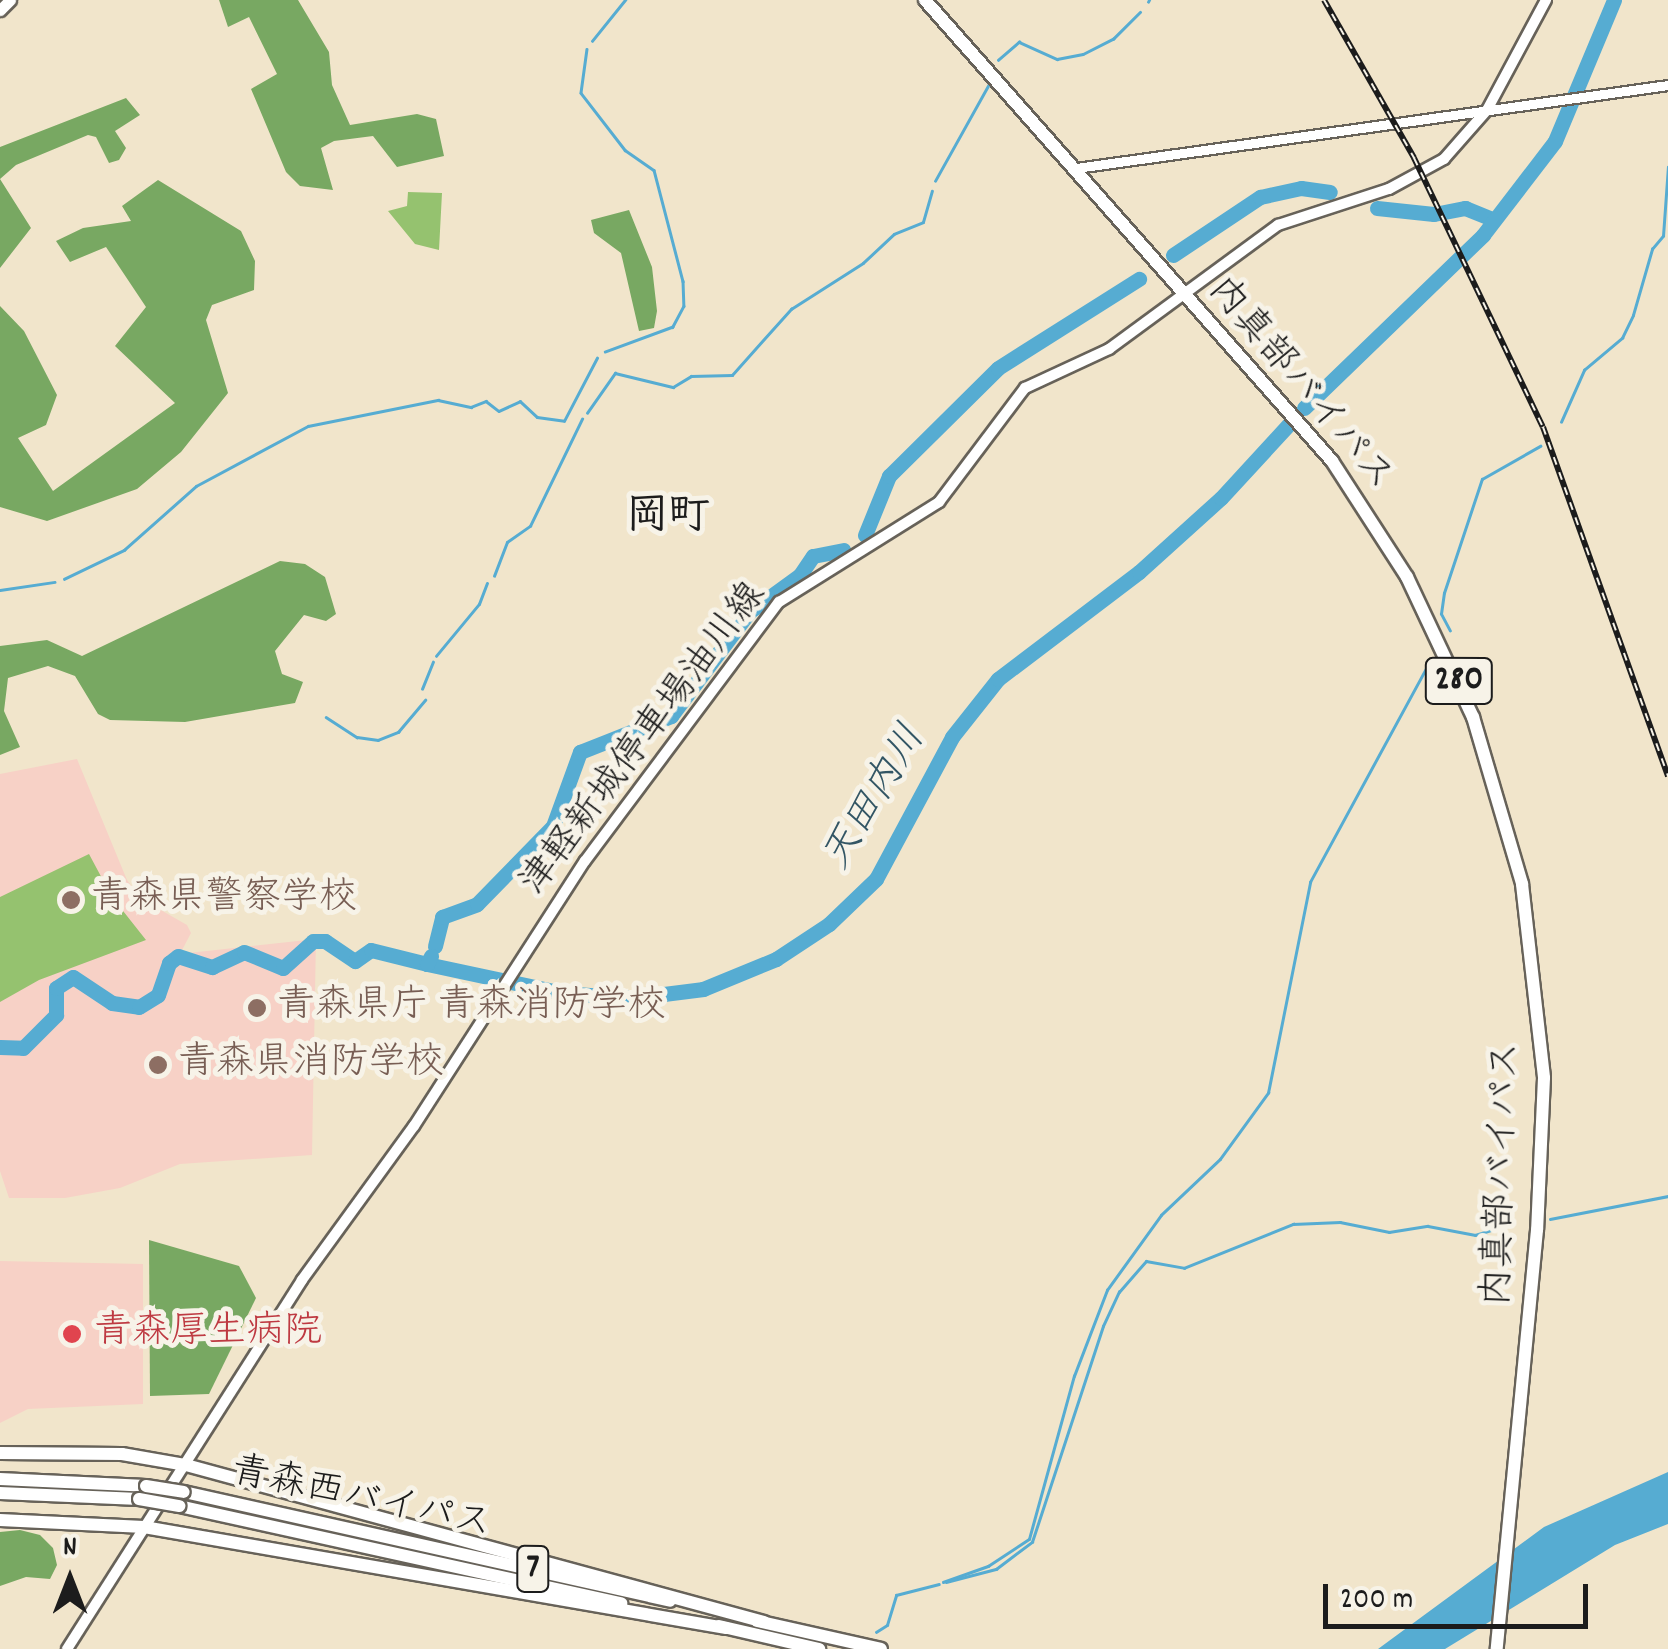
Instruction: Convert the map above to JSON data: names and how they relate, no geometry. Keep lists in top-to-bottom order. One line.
{"streets":{"highway":["内真部バイパス","280","青森西バイパス","7"],"main road":["津軽新城停車場油川線"]},"crossings":[["内真部バイパス","津軽新城停車場油川線"]],"districts":["岡町"],"water":["天田内川"],"places":["青森県警察学校","青森県庁 青森消防学校","青森県消防学校","青森厚生病院"],"scale_bar":"200 m","north":"top"}
